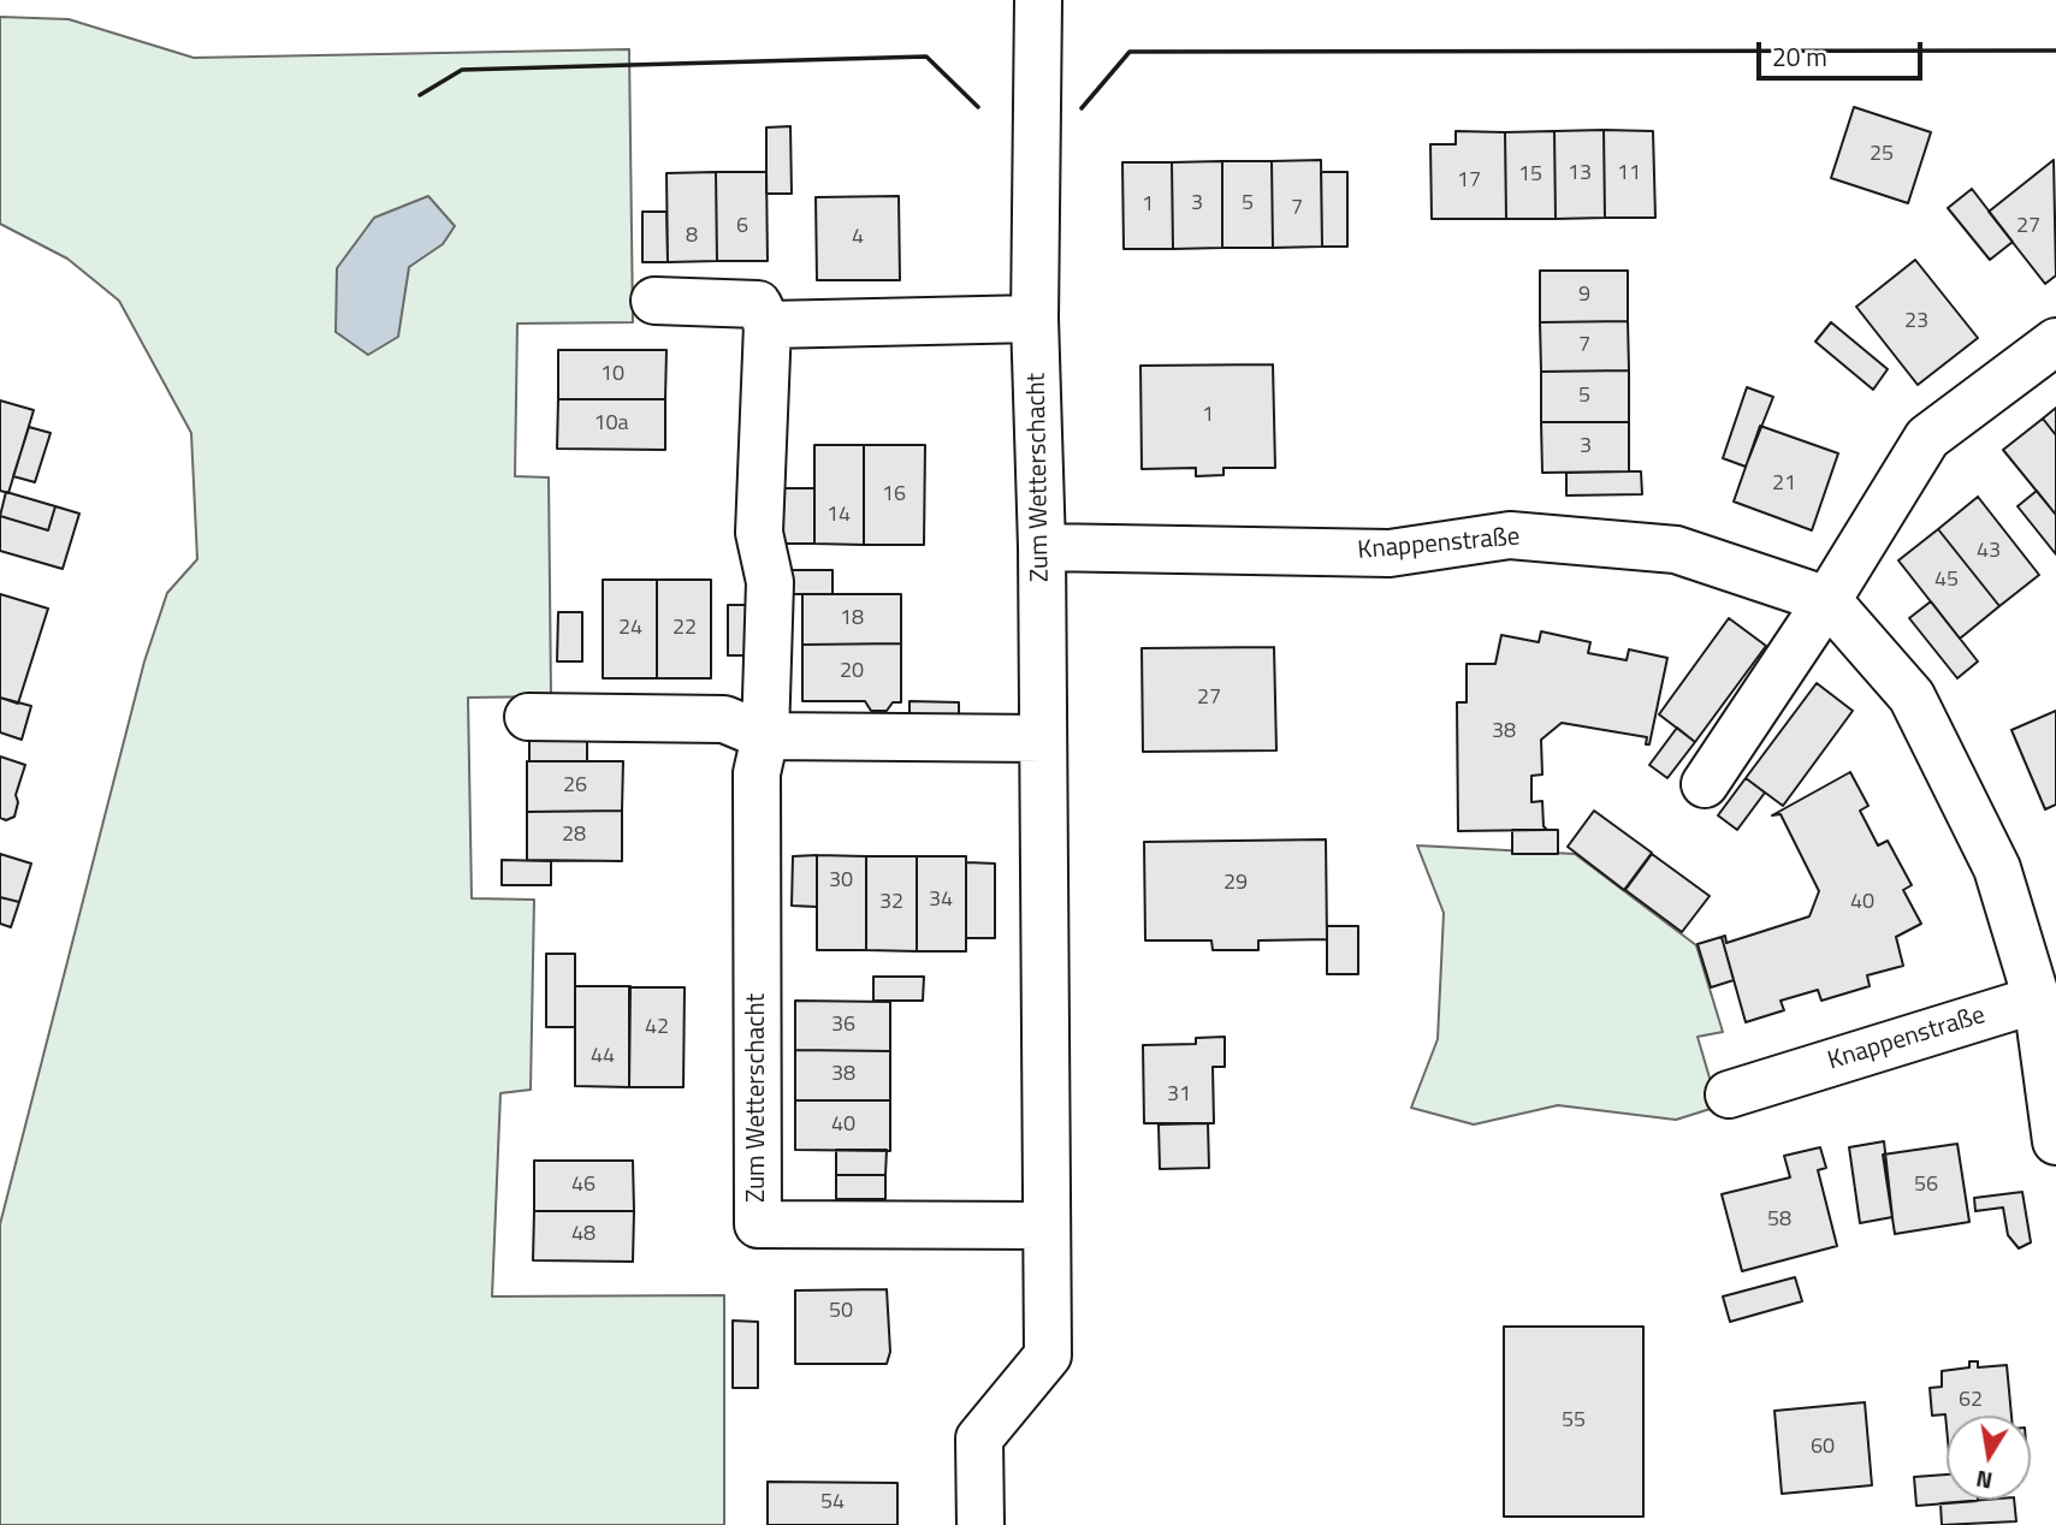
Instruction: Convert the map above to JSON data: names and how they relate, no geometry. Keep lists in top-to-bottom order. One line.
{"streets":{"street":["Zum Wetterschacht","Knappenstraße"]},"crossings":[["Zum Wetterschacht","Knappenstraße"]],"house_numbers":["25","13","11","15","17","3","5","1","7","6","27","8","4","9","23","7","10","5","1","10a","3","21","16","14","43","45","18","24","22","20","27","38","26","28","30","29","34","32","40","36","42","44","38","31","40","46","56","58","48","50","62","55","60","54"],"scale_bar":"20 m","north":"bottom"}
